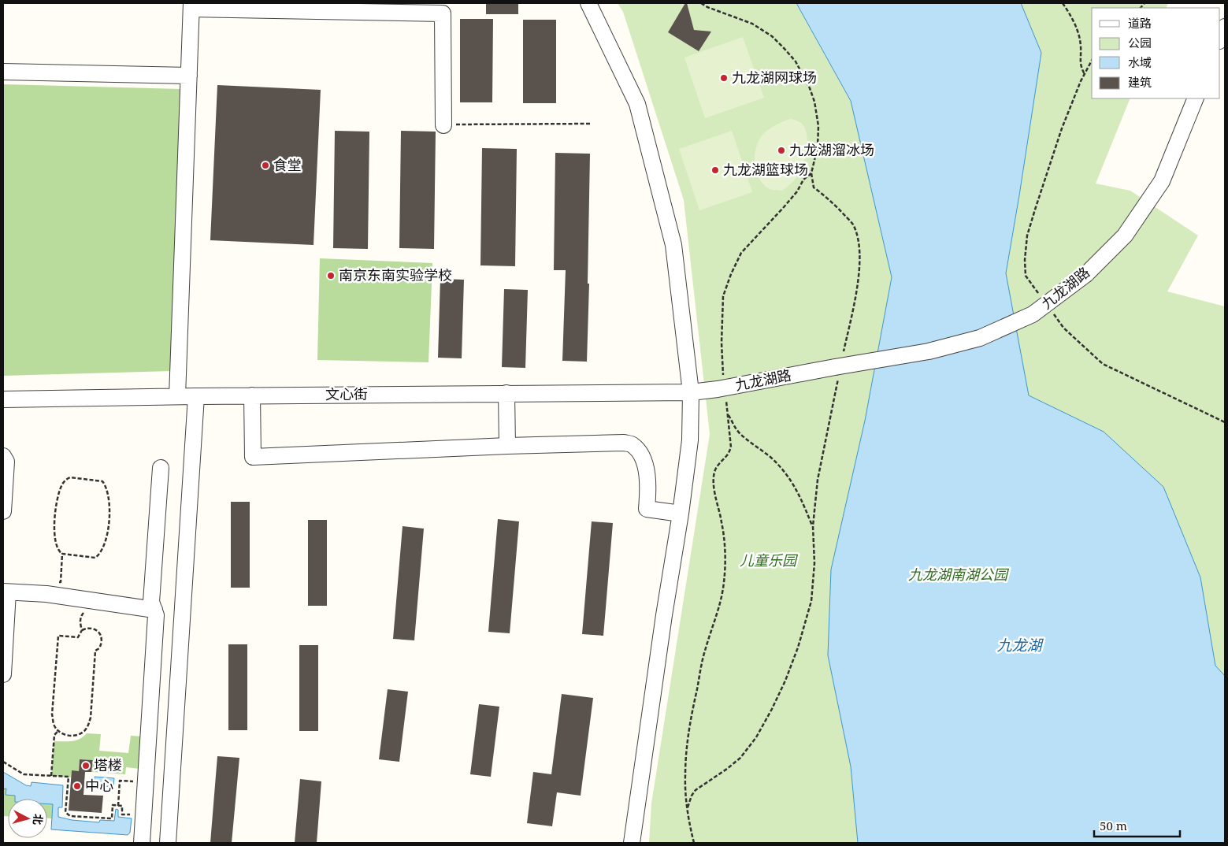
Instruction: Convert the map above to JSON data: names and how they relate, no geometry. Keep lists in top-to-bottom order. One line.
{"streets":{"street":["九龙湖路","文心街"]},"crossings":[["九龙湖路","文心街"]],"water":["九龙湖"],"parks":["儿童乐园","九龙湖南湖公园"],"places":["九龙湖网球场","九龙湖溜冰场","食堂","九龙湖篮球场","南京东南实验学校","塔楼","中心"],"legend":["道路","公园","水域","建筑"],"scale_bar":"50 m","north":"right"}
